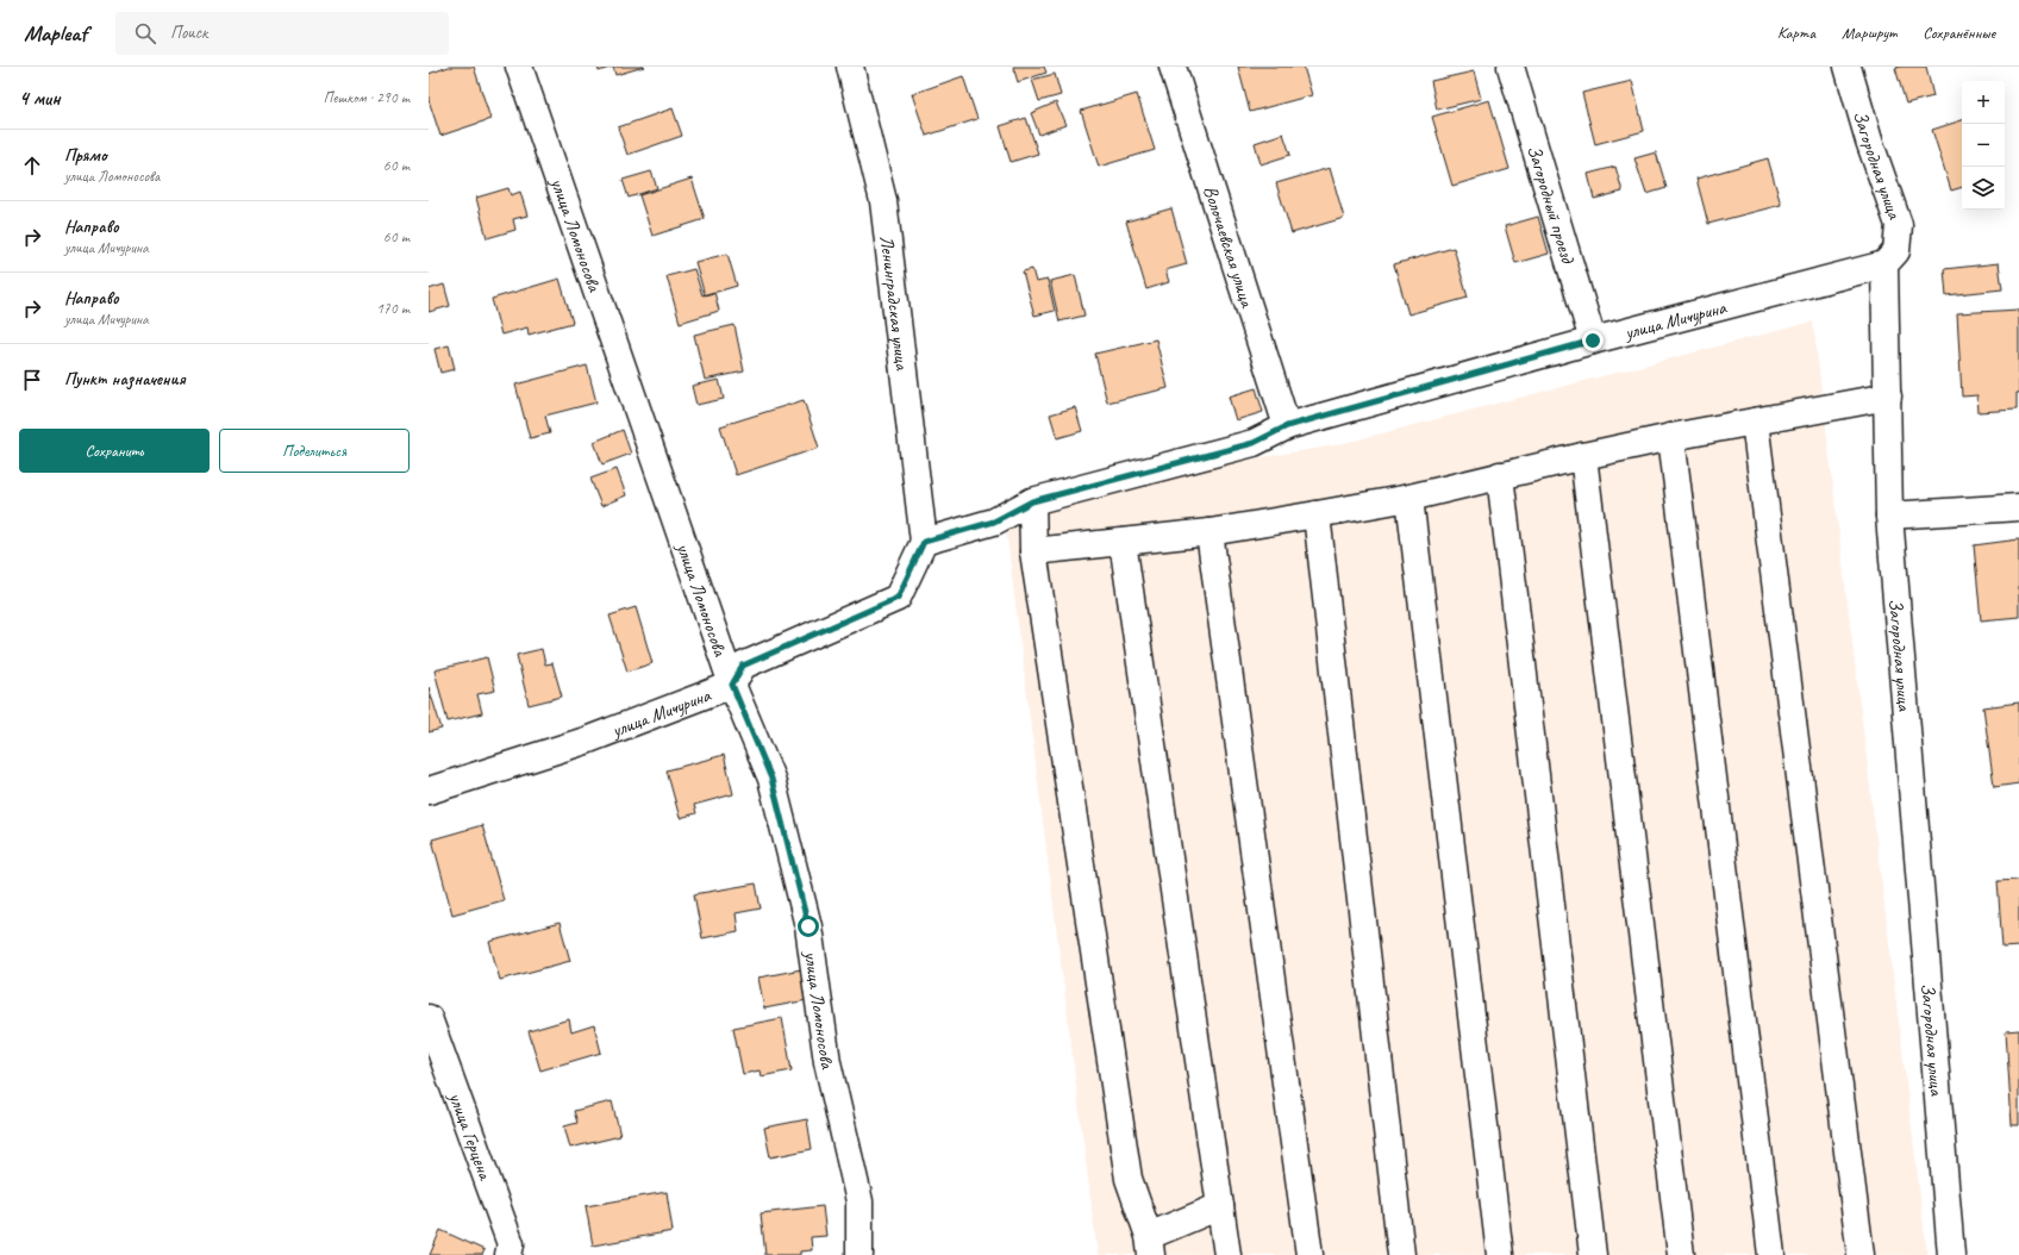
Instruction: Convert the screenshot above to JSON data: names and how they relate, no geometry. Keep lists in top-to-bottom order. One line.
{"streets":{"street":["Загородная улица","Загородный проезд","улица Ломоносова","Волочаевская улица","Ленинградская улица","улица Мичурина","улица Герцена"]},"crossings":[["Загородная улица","улица Мичурина"],["Загородный проезд","улица Мичурина"],["улица Ломоносова","улица Мичурина"],["Волочаевская улица","улица Мичурина"],["Ленинградская улица","улица Мичурина"]],"page":{"header":"Mapleaf","search":"Поиск","nav":["Карта","Маршрут","Сохранённые"],"heading":["4 мин","Пешком · 290 m"],"map_buttons":["+","−"],"list":[["Прямо","улица Ломоносова","60 m"],["Направо","улица Мичурина","60 m"],["Направо","улица Мичурина","170 m"],"Пункт назначения"],"buttons":["Сохранить","Поделиться"]}}
